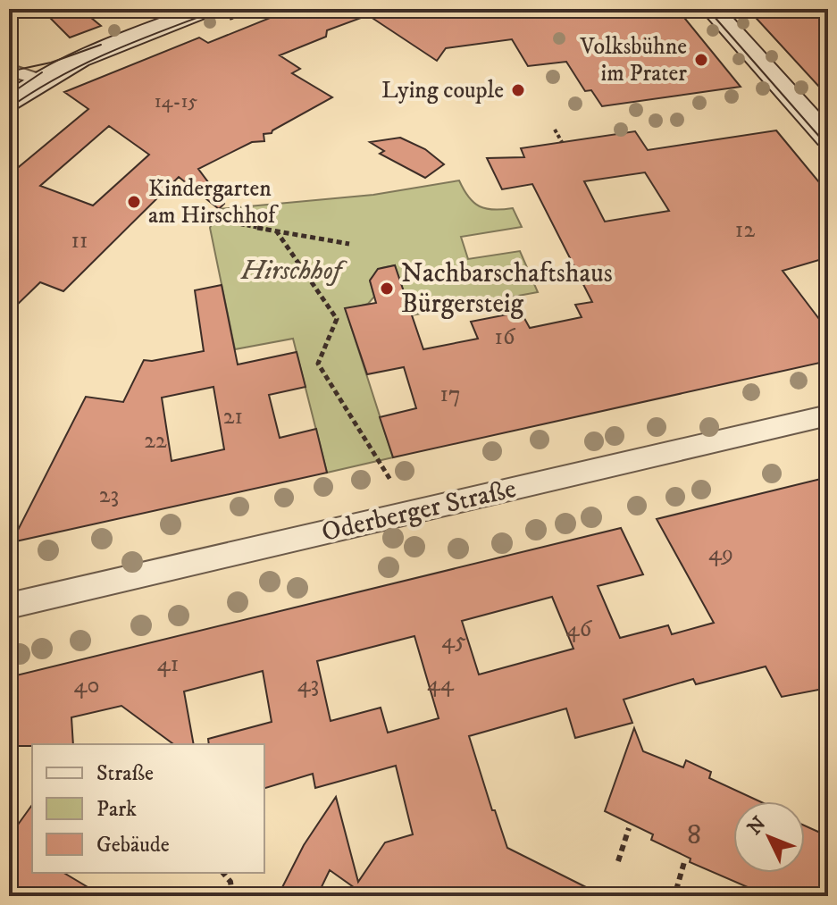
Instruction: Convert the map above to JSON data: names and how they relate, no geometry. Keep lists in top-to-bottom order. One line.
{"streets":{"street":["Oderberger Straße"]},"parks":["Hirschhof"],"places":["Volksbühne im Prater","Lying couple","Kindergarten am Hirschhof","Nachbarschaftshaus Bürgersteig"],"house_numbers":["14-15","12","11","16","17","21","22","23","49","46","45","41","44","43","40","8"],"legend":["Straße","Park","Gebäude"],"north":"top left"}
